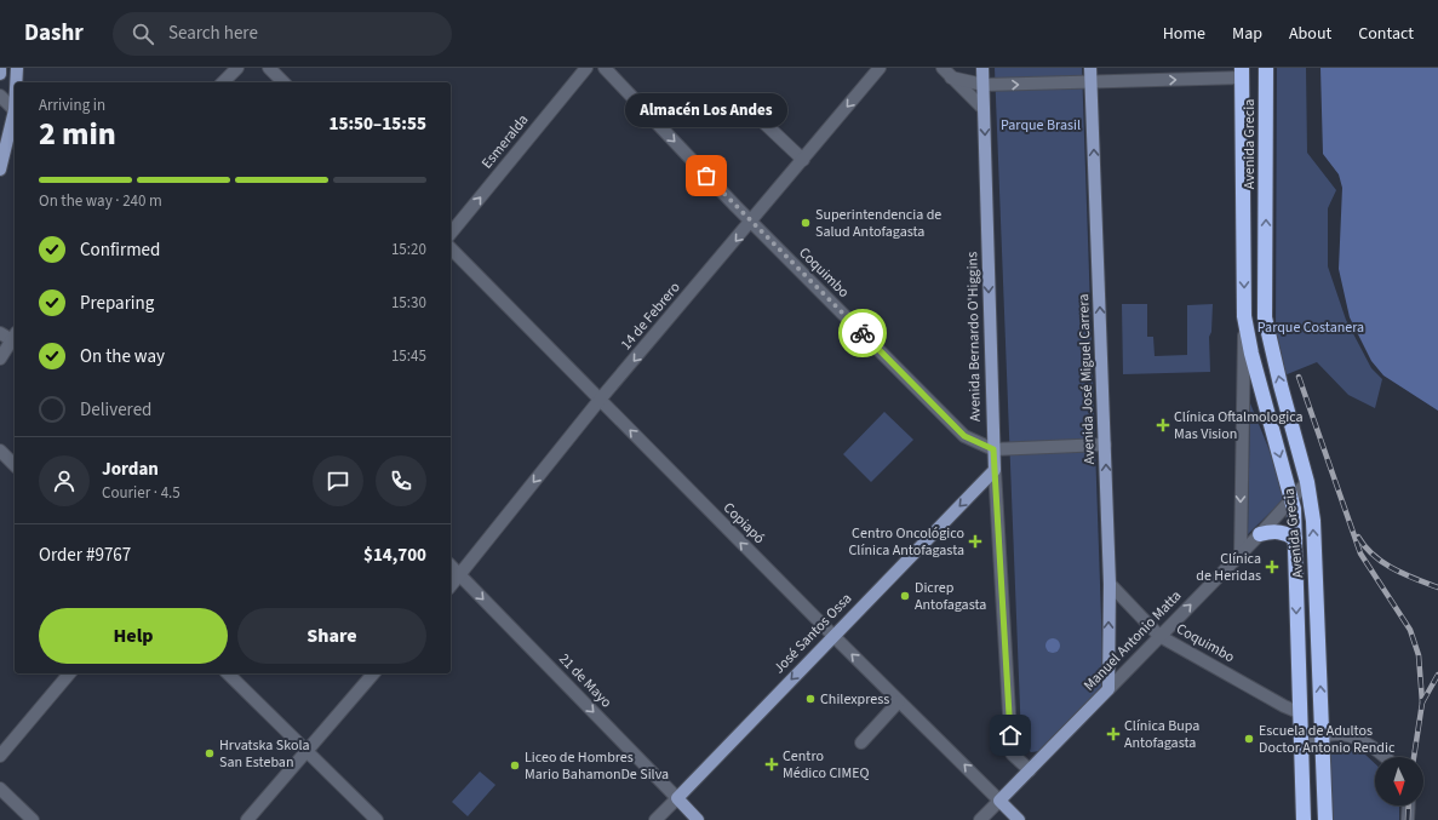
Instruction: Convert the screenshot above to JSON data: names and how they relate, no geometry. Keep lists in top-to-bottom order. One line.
{"streets":{"highway":["Avenida Grecia"],"main road":["Avenida Bernardo O'Higgins","Avenida José Miguel Carrera","Copiapó","José Santos Ossa","Manuel Antonio Matta","21 de Mayo"],"street":["Esmeralda","Coquimbo","14 de Febrero"]},"crossings":[["Avenida Grecia","Coquimbo"],["Avenida Grecia","Manuel Antonio Matta"],["Coquimbo","14 de Febrero"],["Coquimbo","Avenida Bernardo O'Higgins"],["Coquimbo","Avenida José Miguel Carrera"],["Coquimbo","Manuel Antonio Matta"],["14 de Febrero","Copiapó"],["14 de Febrero","21 de Mayo"],["Avenida Bernardo O'Higgins","José Santos Ossa"],["Avenida Bernardo O'Higgins","Manuel Antonio Matta"],["Avenida José Miguel Carrera","Manuel Antonio Matta"],["Copiapó","José Santos Ossa"],["Copiapó","Manuel Antonio Matta"],["José Santos Ossa","21 de Mayo"]],"one_way":["Esmeralda","14 de Febrero","Avenida Bernardo O'Higgins","Avenida José Miguel Carrera","Copiapó","José Santos Ossa","21 de Mayo"],"parks":["Parque Brasil","Parque Costanera"],"places":{"other":["Almacén Los Andes","Superintendencia de Salud Antofagasta","Dicrep Antofagasta","Chilexpress","Escuela de Adultos Doctor Antonio Rendic","Hrvatska Skola San Esteban","Liceo de Hombres Mario BahamonDe Silva"],"health":["Clínica Oftalmologica Mas Vision","Centro Oncológico Clínica Antofagasta","Clínica de Heridas","Clínica Bupa Antofagasta","Centro Médico CIMEQ"]},"north":"bottom","page":{"header":"Dashr","search":"Search here","nav":["Home","Map","About","Contact"],"heading":["2 min","Arriving in","15:50–15:55"],"panel":["Jordan","Courier · 4.5","Order #9767","$14,700"],"bubble":"Almacén Los Andes","bar":"On the way · 240 m","list":[["Confirmed","15:20"],["Preparing","15:30"],["On the way","15:45"],"Delivered"],"buttons":["Help","Share"]}}
